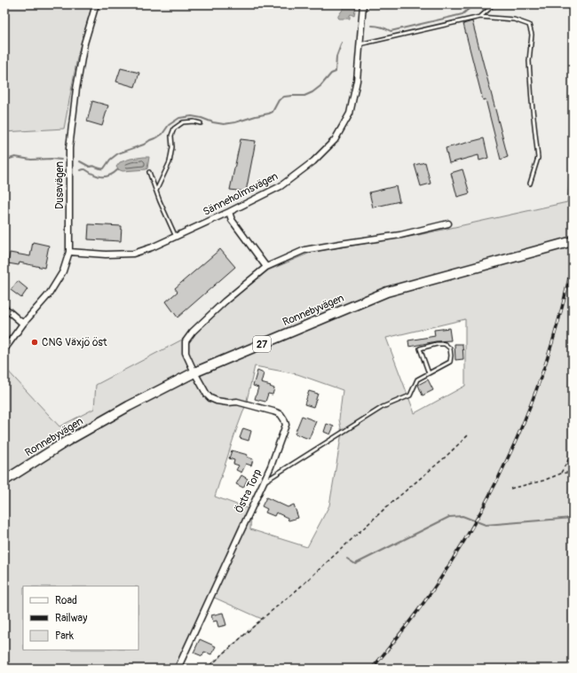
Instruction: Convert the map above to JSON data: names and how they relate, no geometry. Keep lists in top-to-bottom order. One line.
{"streets":{"main road":["Ronnebyvägen","27"],"street":["Dusavägen","Sänneholmsvägen","Östra Torp"]},"crossings":[["Dusavägen","Sänneholmsvägen"],["Ronnebyvägen","Östra Torp"]],"places":["CNG Växjö öst"],"legend":["Road","Railway","Park"]}
